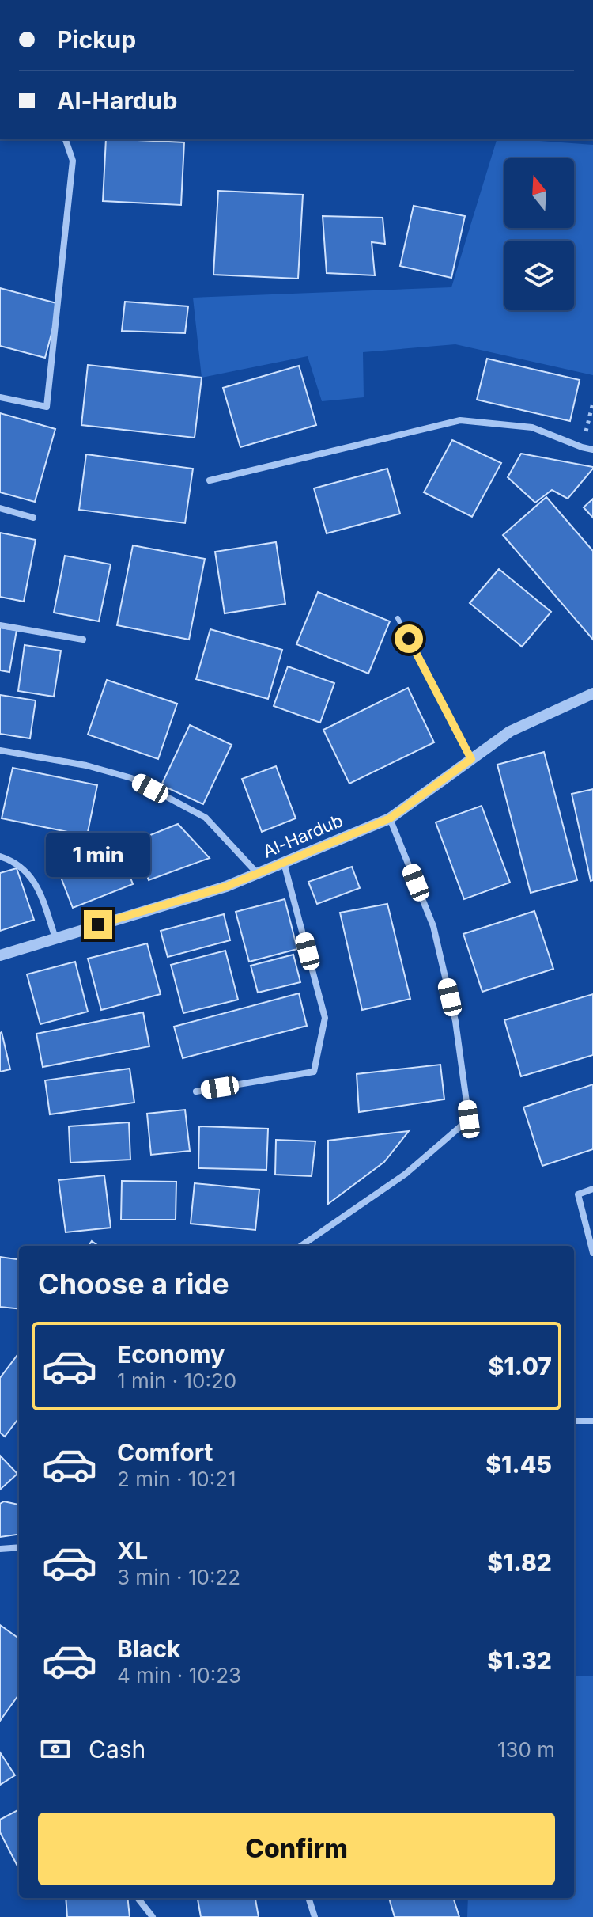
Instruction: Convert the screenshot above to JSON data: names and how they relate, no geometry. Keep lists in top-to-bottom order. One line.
{"streets":{"street":["Al-Hardub"]},"north":"top","page":{"banner":["Pickup","Al-Hardub"],"bubble":"1 min","heading":"Choose a ride","list":[{"name":"Economy","note":"1 min · 10:20","value":"$1.07"},{"name":"Comfort","note":"2 min · 10:21","value":"$1.45"},{"name":"XL","note":"3 min · 10:22","value":"$1.82"},{"name":"Black","note":"4 min · 10:23","value":"$1.32"}],"pay":["Cash","130 m"],"buttons":"Confirm"}}
